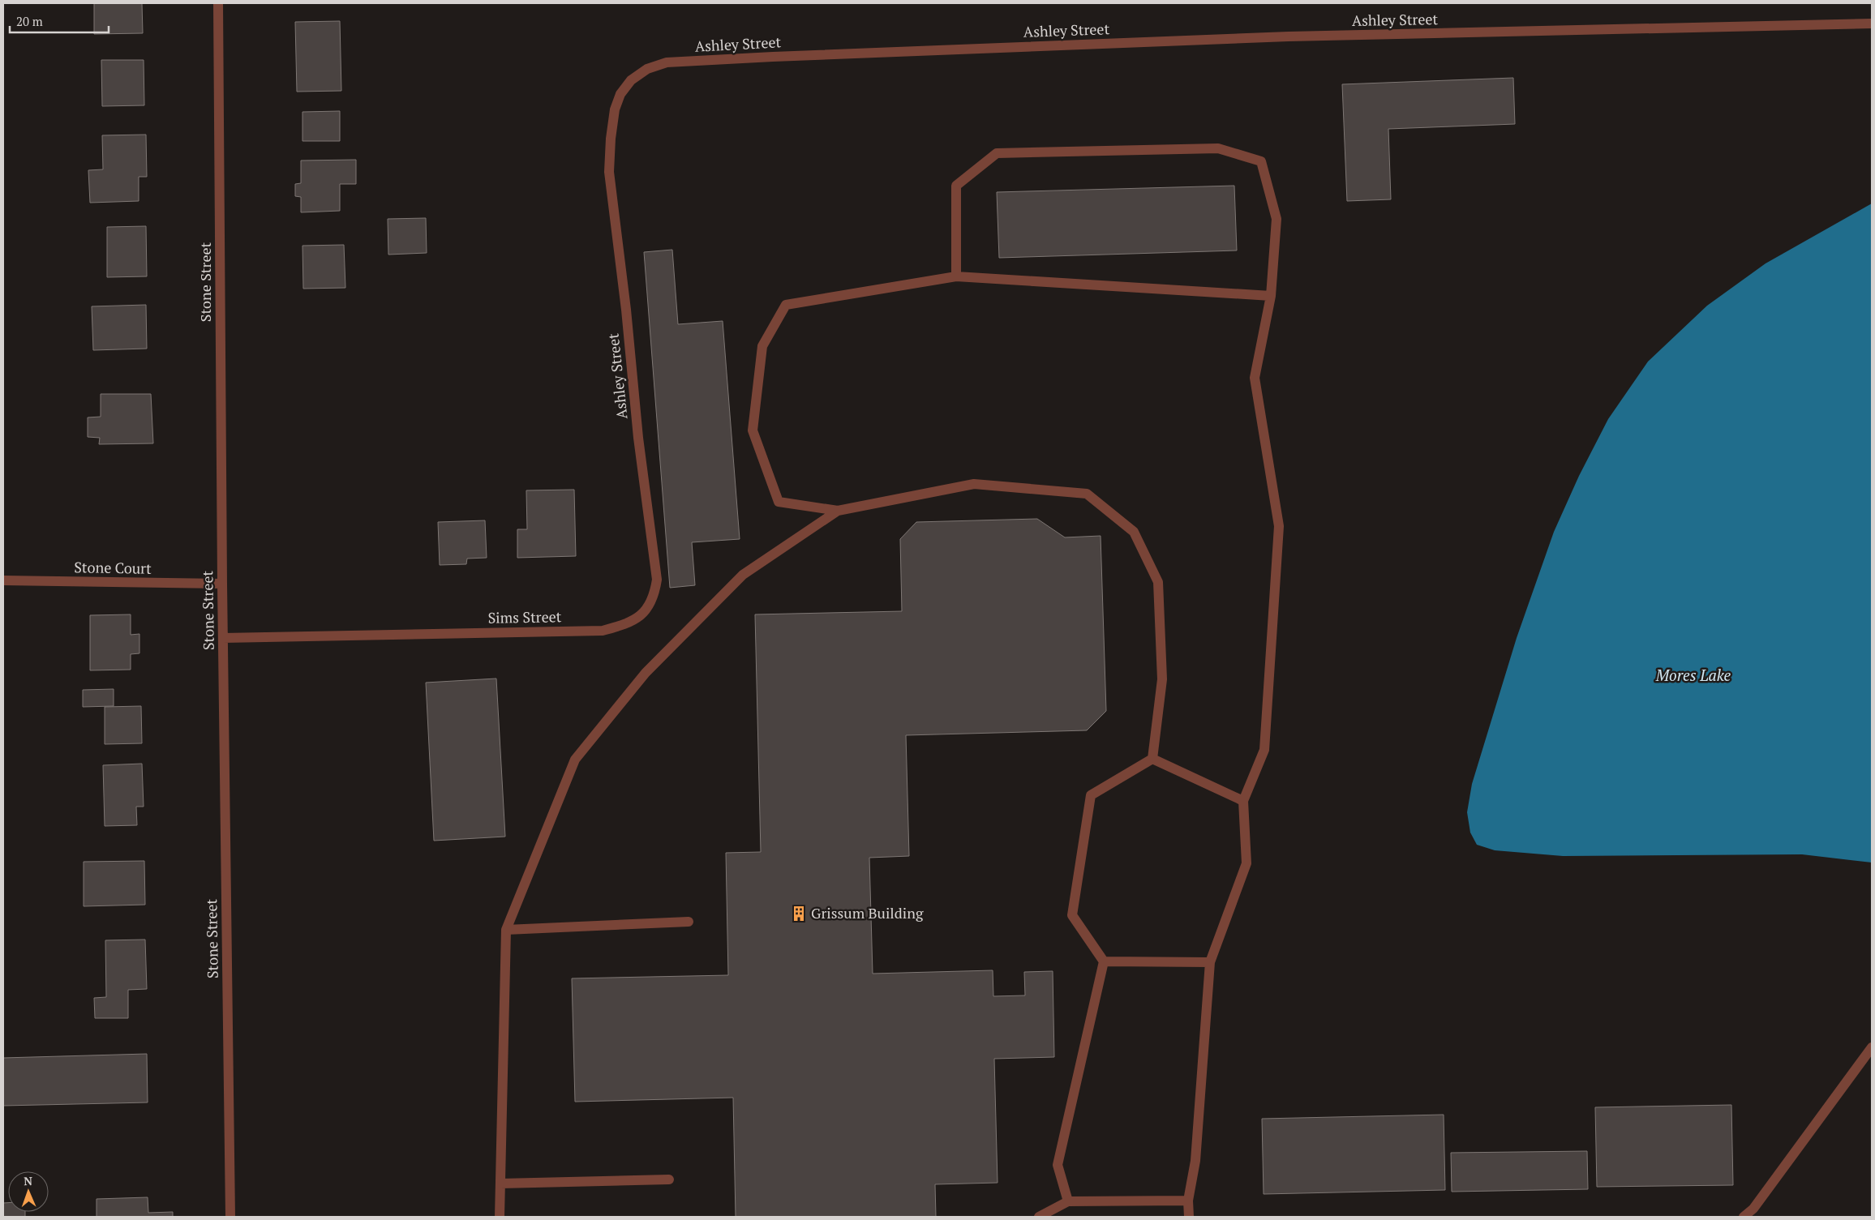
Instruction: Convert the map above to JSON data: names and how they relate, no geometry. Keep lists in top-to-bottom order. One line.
{"streets":{"street":["Ashley Street","Stone Street","Stone Court","Sims Street"]},"crossings":[["Ashley Street","Sims Street"],["Stone Street","Stone Court"],["Stone Street","Sims Street"]],"water":["Mores Lake"],"places":{"building":["Grissum Building"]},"scale_bar":"20 m","north":"top"}
